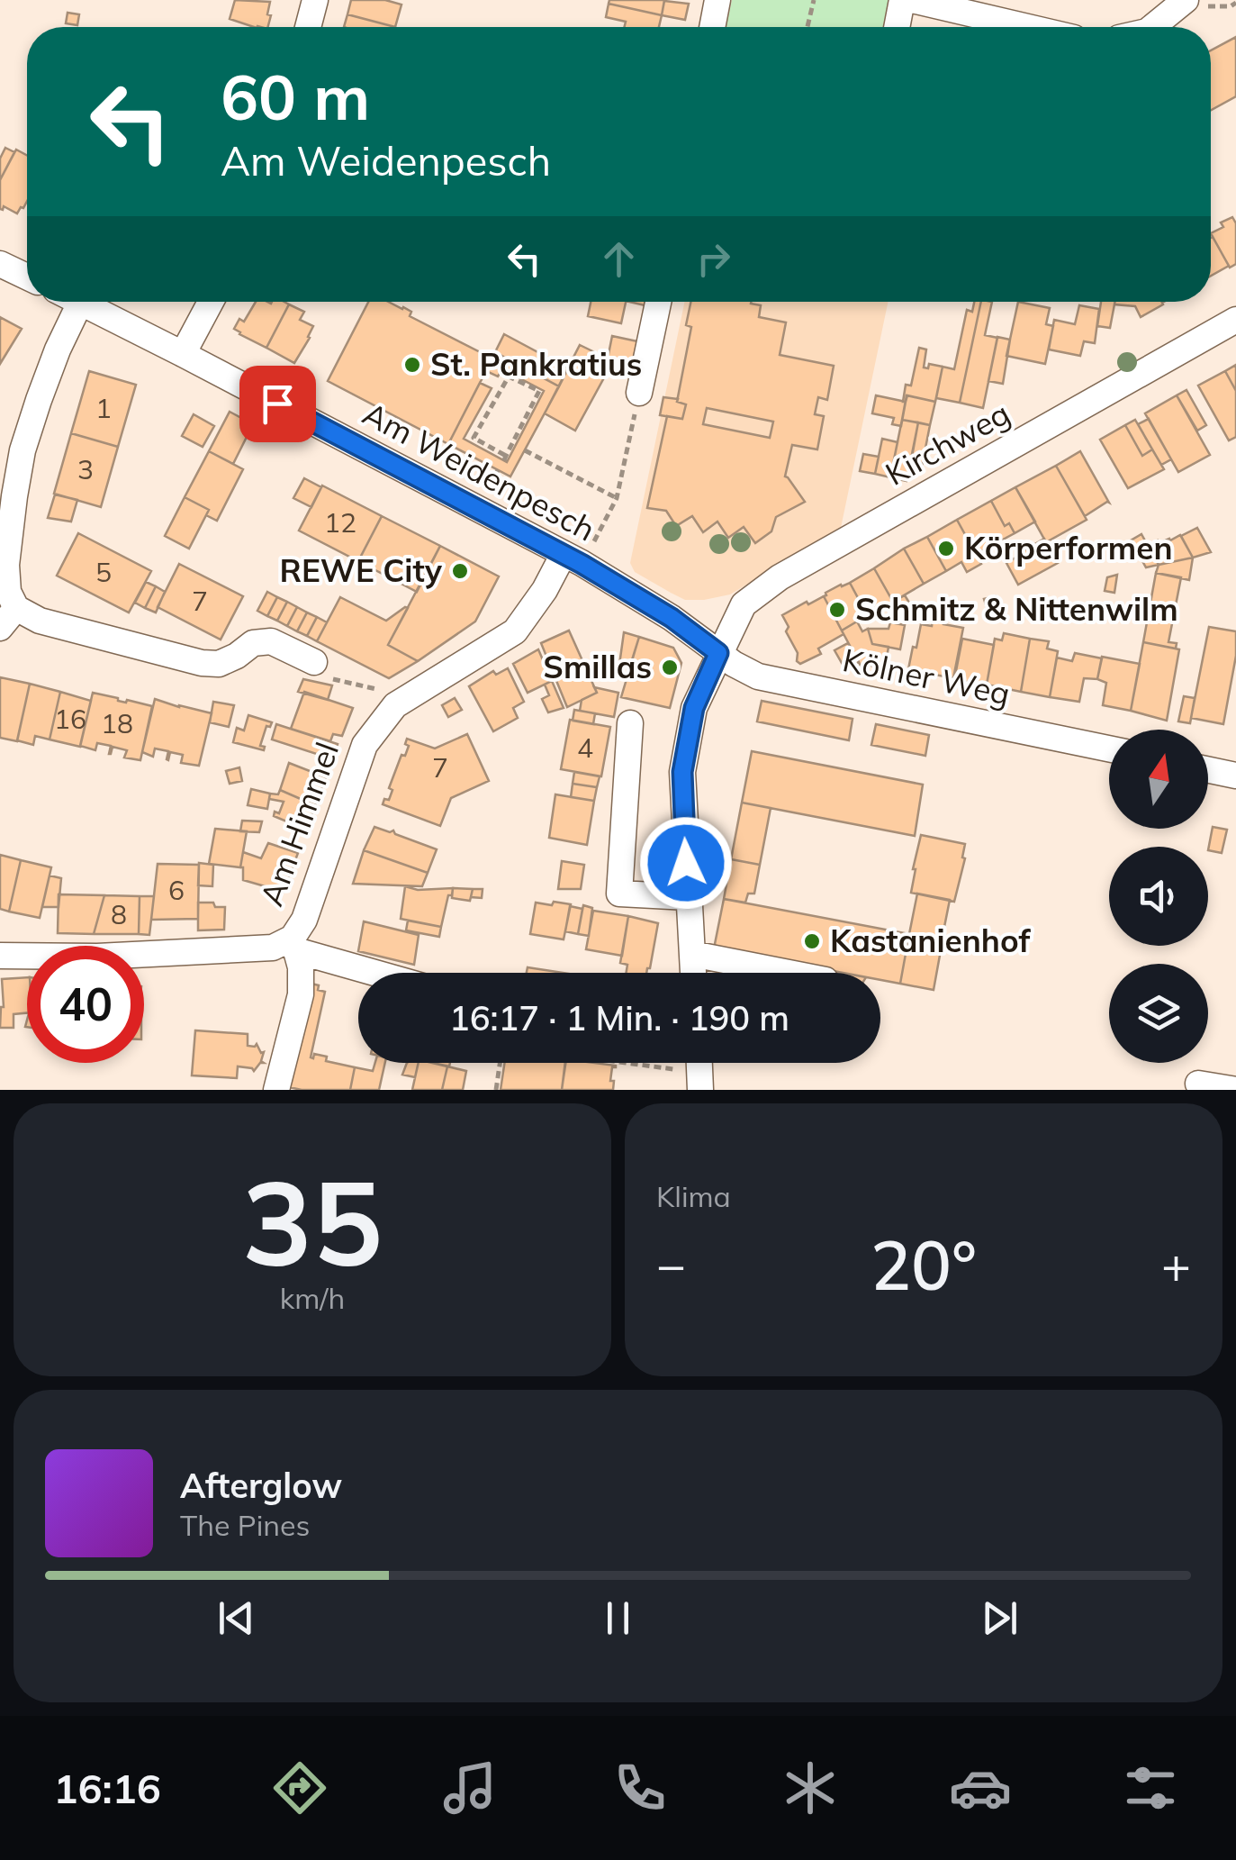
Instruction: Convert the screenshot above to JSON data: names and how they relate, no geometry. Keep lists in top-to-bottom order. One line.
{"streets":{"street":["Kirchweg","Am Weidenpesch","Kölner Weg","Am Himmel"]},"crossings":[["Kirchweg","Am Weidenpesch"],["Kirchweg","Kölner Weg"],["Am Weidenpesch","Kölner Weg"],["Am Weidenpesch","Am Himmel"]],"places":["St. Pankratius","Körperformen","REWE City","Schmitz & Nittenwilm","Smillas","Kastanienhof"],"house_numbers":["1","3","12","5","7","16","18","4","7","6","8"],"north":"top","page":{"turn":["60 m","Am Weidenpesch"],"limit":"40","trip":"16:17 · 1 Min. · 190 m","tile":[["35","km/h"],"Klima"],"heat":["−","20°","+"],"song":["Afterglow","The Pines"],"tabs":"16:16"}}
